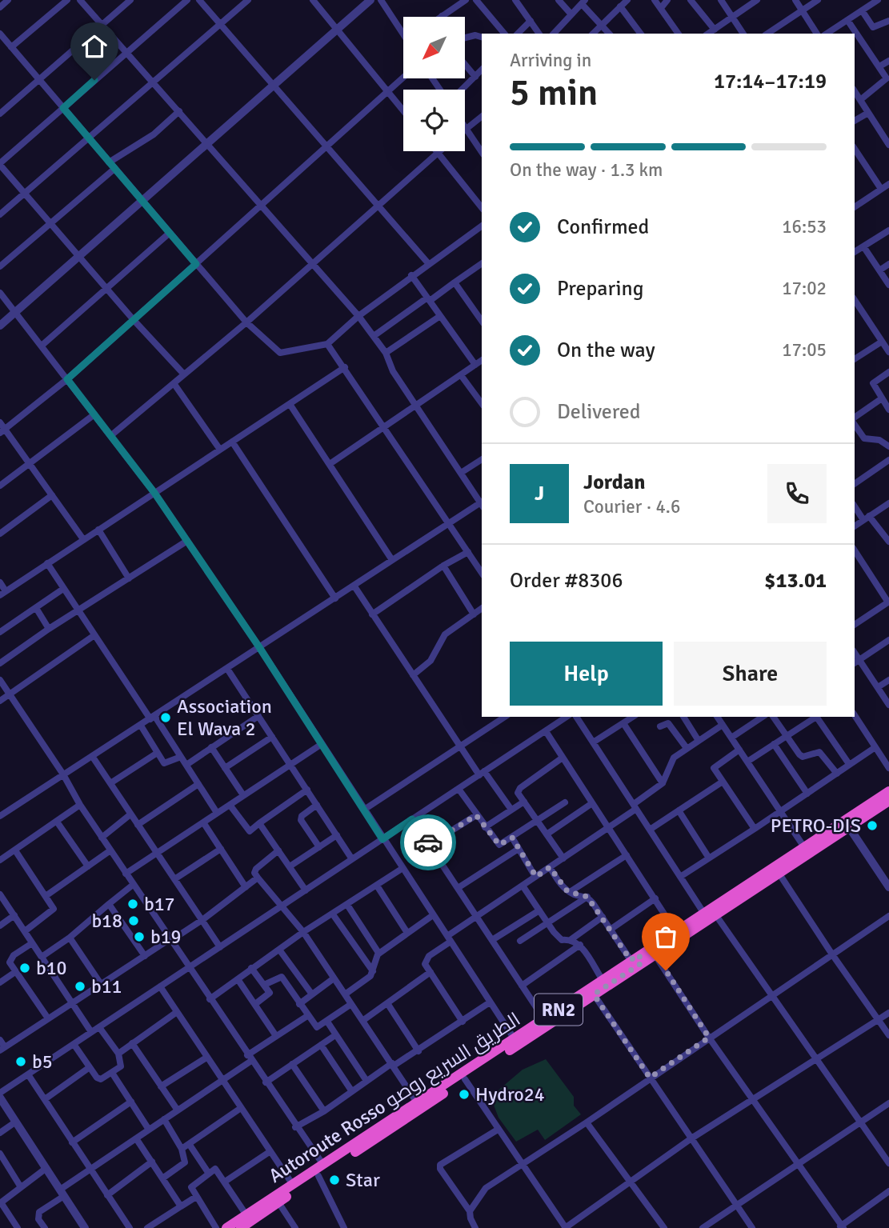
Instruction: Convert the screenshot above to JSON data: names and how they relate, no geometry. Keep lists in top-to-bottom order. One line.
{"streets":{"highway":["RN2","Autoroute Rosso الطريق السريع روصو"]},"places":["Association El Wava 2","PETRO-DIS","b17","b18","b19","b10","b11","b5","Hydro24","Star"],"north":"bottom left","page":{"heading":["5 min","Arriving in","17:14–17:19"],"panel":["Jordan","Courier · 4.6","Order #8306","$13.01"],"bar":"On the way · 1.3 km","list":[["Confirmed","16:53"],["Preparing","17:02"],["On the way","17:05"],"Delivered"],"round":"J","buttons":["Help","Share"]}}
